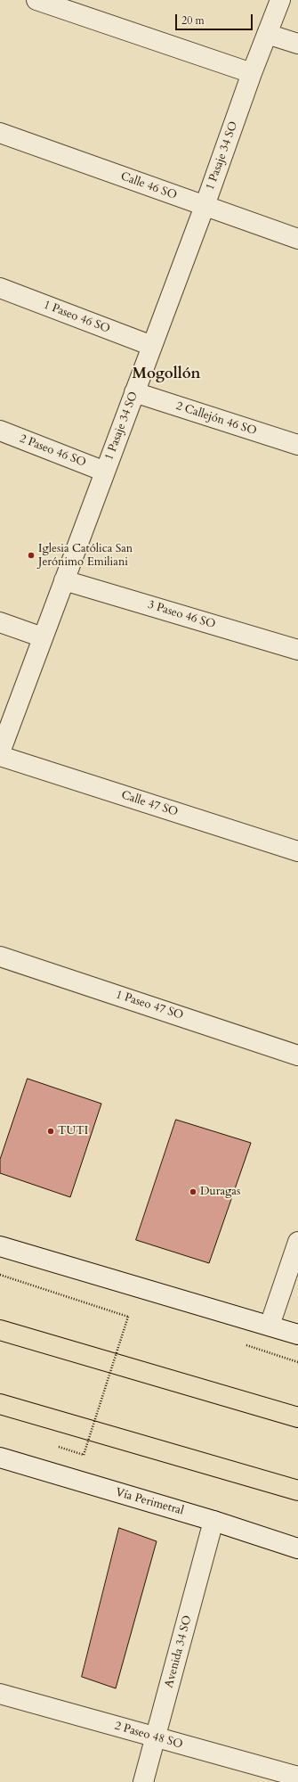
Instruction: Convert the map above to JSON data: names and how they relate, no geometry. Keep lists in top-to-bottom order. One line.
{"streets":{"street":["1 Pasaje 34 SO","Calle 46 SO","1 Paseo 46 SO","2 Callejón 46 SO","2 Paseo 46 SO","3 Paseo 46 SO","Calle 47 SO","1 Paseo 47 SO","Vía Perimetral","Avenida 34 SO","2 Paseo 48 SO"]},"crossings":[["1 Pasaje 34 SO","Calle 46 SO"],["1 Pasaje 34 SO","1 Paseo 46 SO"],["1 Pasaje 34 SO","2 Callejón 46 SO"],["1 Pasaje 34 SO","2 Paseo 46 SO"],["1 Pasaje 34 SO","3 Paseo 46 SO"],["Vía Perimetral","Avenida 34 SO"],["Avenida 34 SO","2 Paseo 48 SO"]],"districts":["Mogollón"],"places":["Iglesia Católica San Jerónimo Emiliani","TUTI","Duragas"],"scale_bar":"20 m"}
